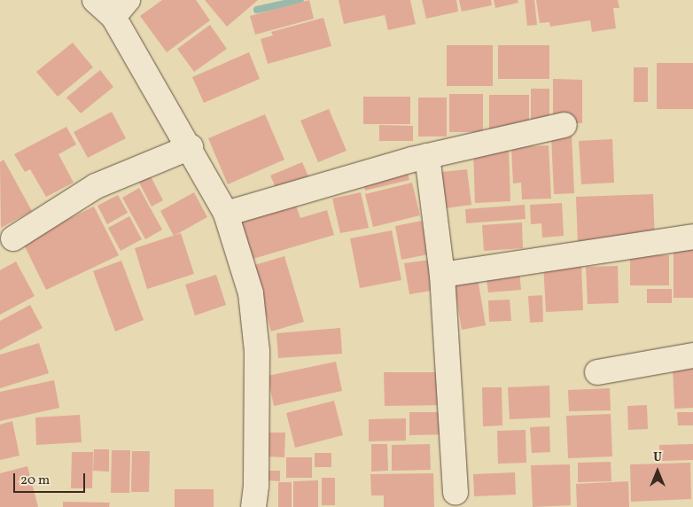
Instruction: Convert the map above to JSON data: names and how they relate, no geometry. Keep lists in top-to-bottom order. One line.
{"scale_bar":"20 m","north":"top"}
